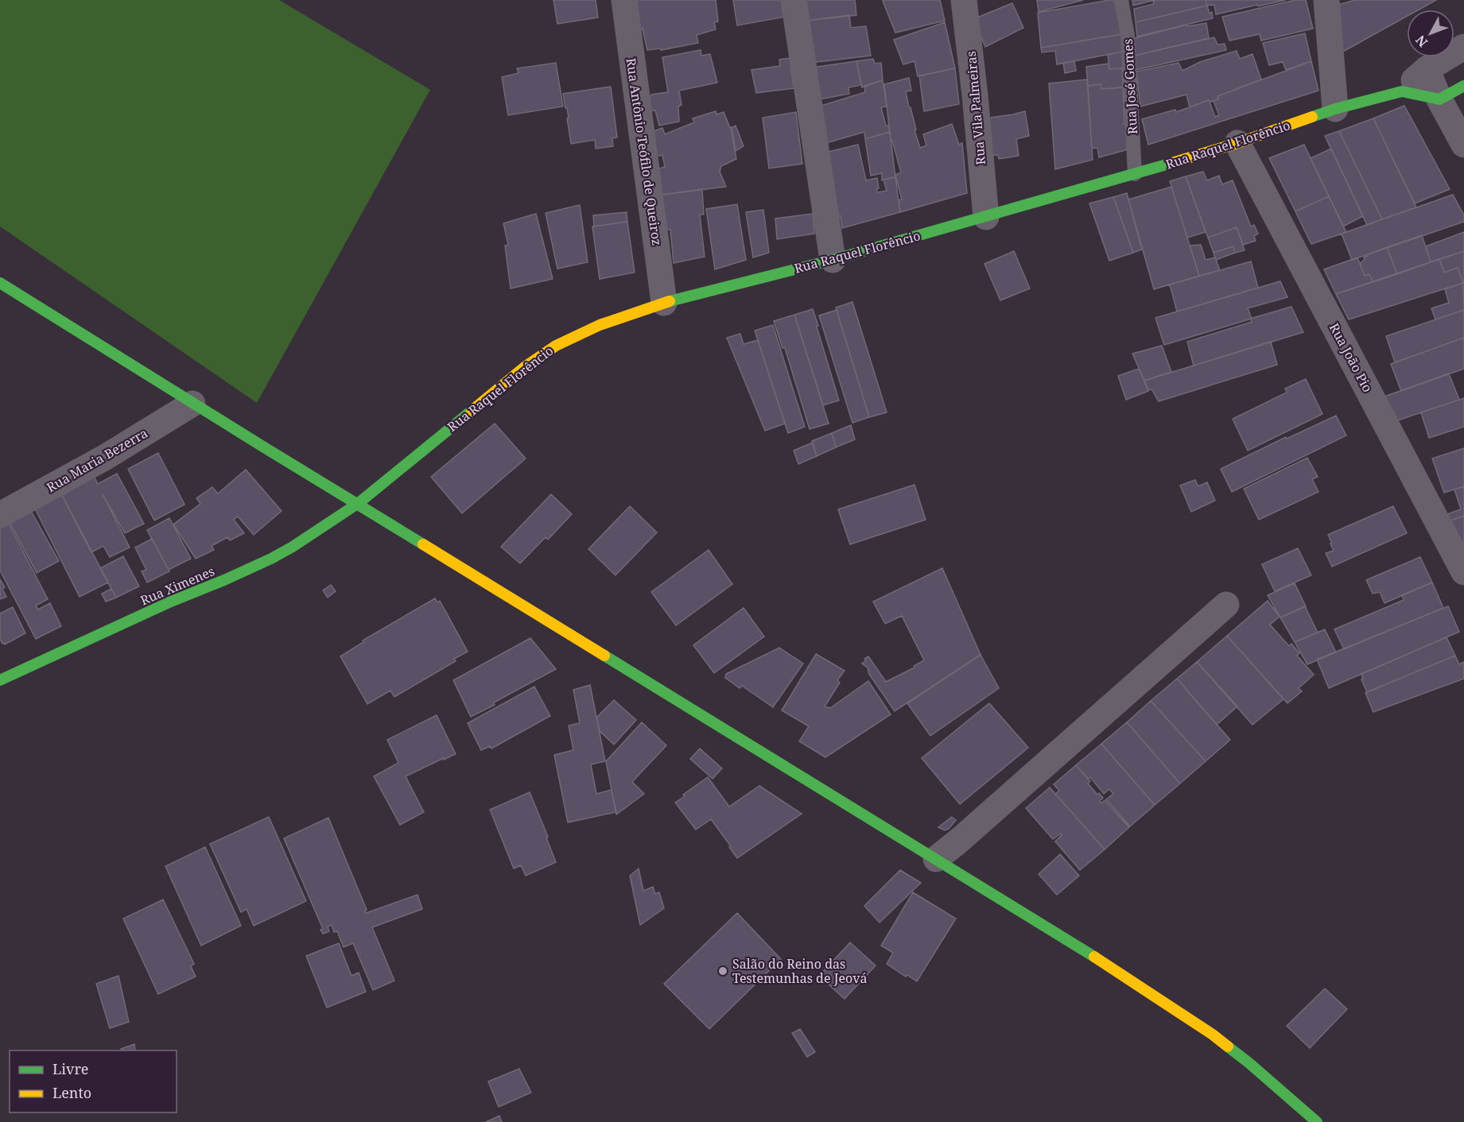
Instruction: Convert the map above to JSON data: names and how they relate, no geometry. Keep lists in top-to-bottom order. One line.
{"streets":{"street":["Rua Vila Palmeiras","Rua Raquel Florêncio","Rua Antônio Teófilo de Queiroz","Rua João Pio","Rua Maria Bezerra","Rua Ximenes"],"lane":["Rua José Gomes"]},"crossings":[["Rua José Gomes","Rua Raquel Florêncio"],["Rua Vila Palmeiras","Rua Raquel Florêncio"],["Rua Raquel Florêncio","Rua Antônio Teófilo de Queiroz"],["Rua Raquel Florêncio","Rua João Pio"],["Rua Raquel Florêncio","Rua Ximenes"]],"places":["Salão do Reino das Testemunhas de Jeová"],"legend":["Livre","Lento"],"north":"bottom left"}
